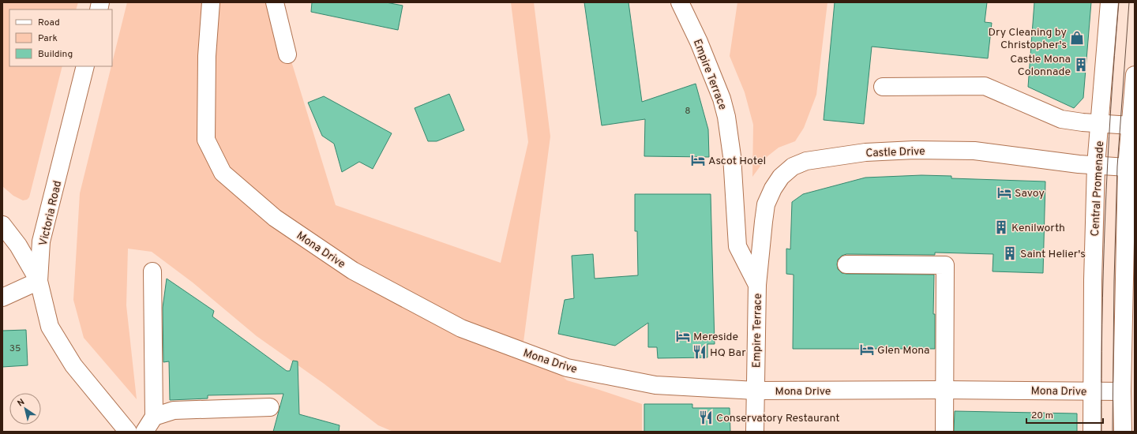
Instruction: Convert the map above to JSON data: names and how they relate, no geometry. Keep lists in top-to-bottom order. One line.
{"streets":{"street":["Empire Terrace","Castle Drive","Central Promenade","Victoria Road","Mona Drive"]},"crossings":[["Empire Terrace","Castle Drive"],["Empire Terrace","Mona Drive"],["Castle Drive","Central Promenade"],["Central Promenade","Mona Drive"]],"places":{"shop":["Dry Cleaning by Christopher's"],"building":["Castle Mona Colonnade","Kenilworth","Saint Helier's"],"hotel":["Ascot Hotel","Savoy","Mereside","Glen Mona"],"restaurant":["HQ Bar","Conservatory Restaurant"]},"house_numbers":["8","35"],"legend":["Road","Park","Building"],"scale_bar":"20 m","north":"top left"}
